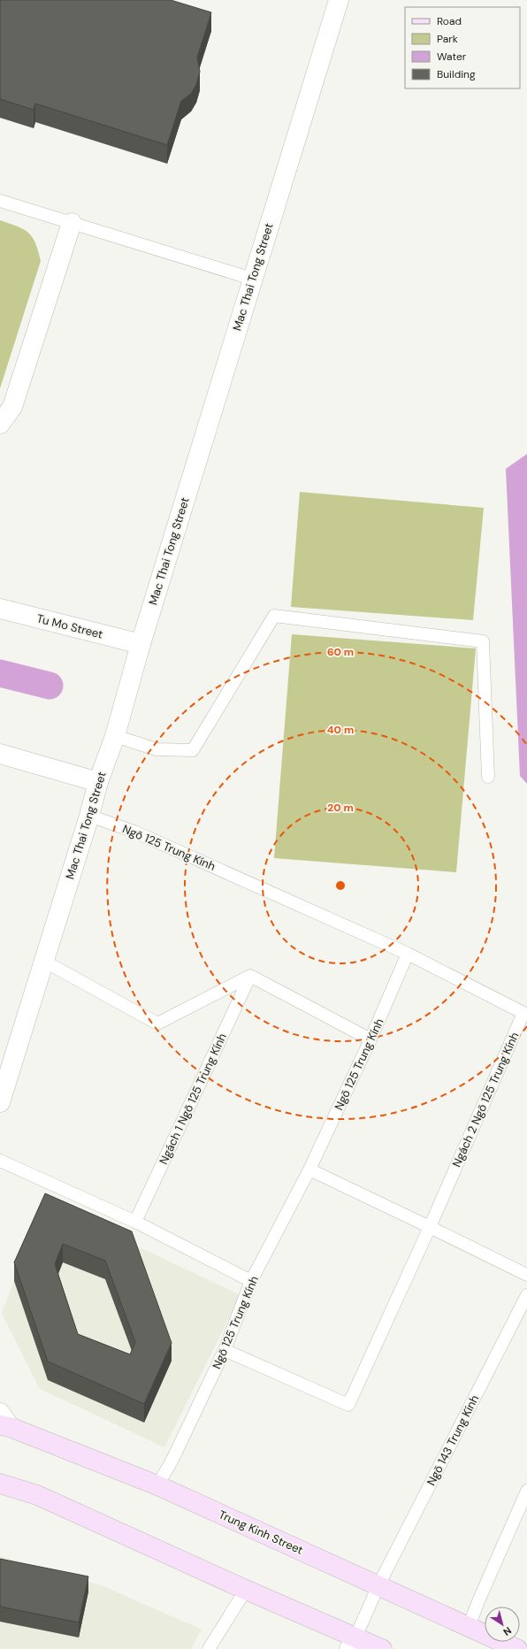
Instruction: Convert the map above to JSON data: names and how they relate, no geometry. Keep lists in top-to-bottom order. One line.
{"streets":{"main road":["Trung Kinh Street"],"street":["Mac Thai Tong Street","Tu Mo Street"],"lane":["Ngõ 125 Trung Kính","Ngách 1 Ngõ 125 Trung Kính","Ngách 2 Ngõ 125 Trung Kính","Ngõ 143 Trung Kính"]},"crossings":[["Mac Thai Tong Street","Tu Mo Street"],["Mac Thai Tong Street","Ngõ 125 Trung Kính"],["Ngõ 125 Trung Kính","Ngách 2 Ngõ 125 Trung Kính"],["Ngõ 125 Trung Kính","Trung Kinh Street"],["Ngõ 143 Trung Kính","Trung Kinh Street"]],"legend":["Road","Park","Water","Building"],"north":"bottom right","rings":["60 m","40 m","20 m"]}
